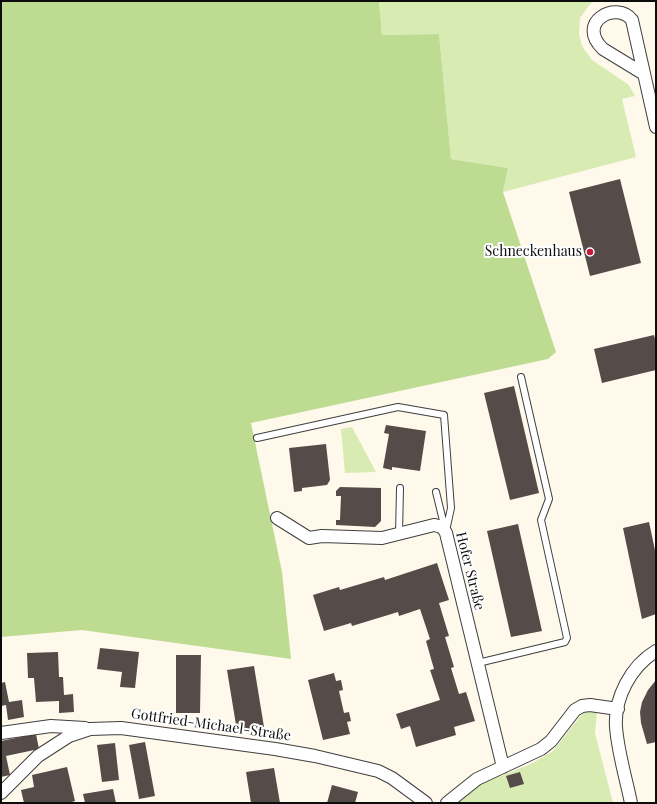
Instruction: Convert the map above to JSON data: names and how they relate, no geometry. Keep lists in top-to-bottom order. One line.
{"streets":{"street":["Hofer Straße","Gottfried-Michael-Straße"]},"places":["Schneckenhaus"]}
